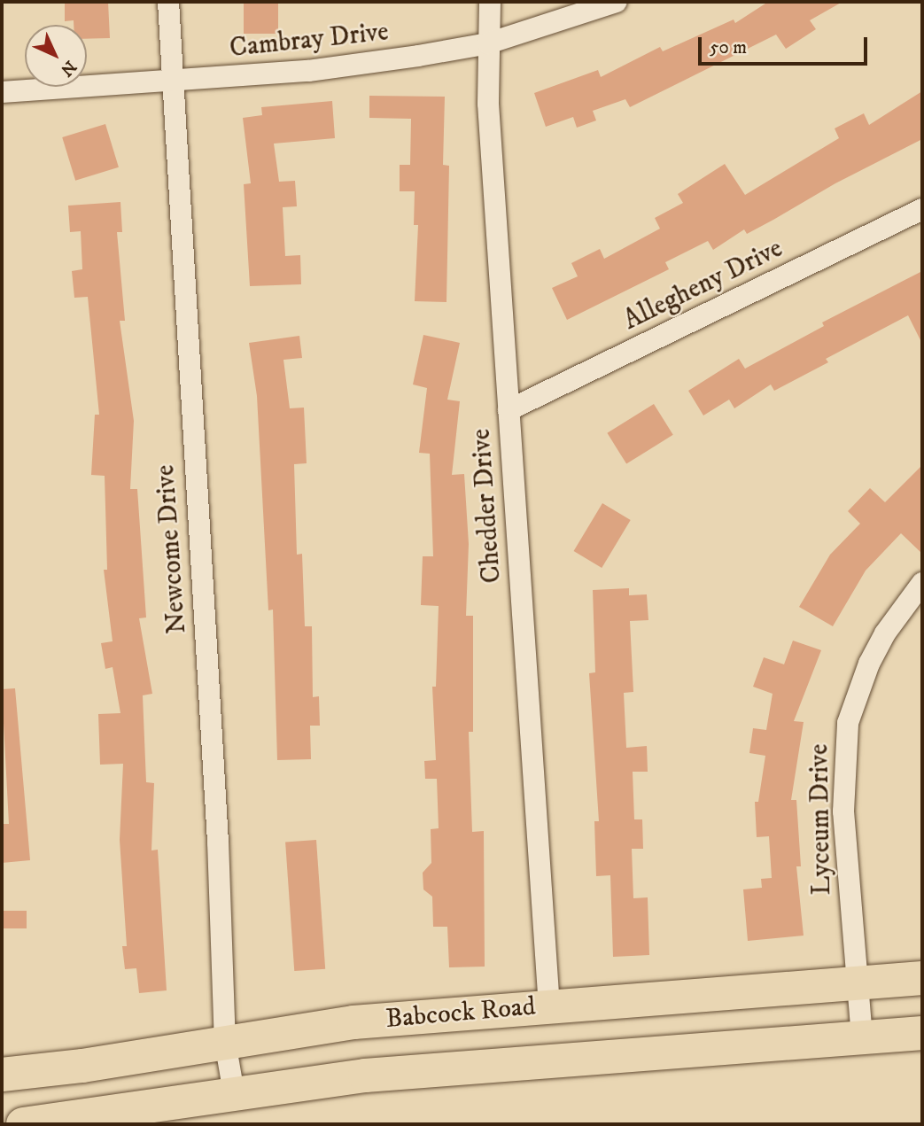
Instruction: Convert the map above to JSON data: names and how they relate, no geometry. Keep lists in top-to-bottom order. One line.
{"streets":{"main road":["Babcock Road"],"street":["Cambray Drive","Allegheny Drive","Chedder Drive","Newcome Drive","Lyceum Drive"]},"crossings":[["Cambray Drive","Chedder Drive"],["Cambray Drive","Newcome Drive"],["Allegheny Drive","Chedder Drive"],["Chedder Drive","Babcock Road"],["Newcome Drive","Babcock Road"],["Lyceum Drive","Babcock Road"]],"scale_bar":"50 m","north":"bottom right"}
